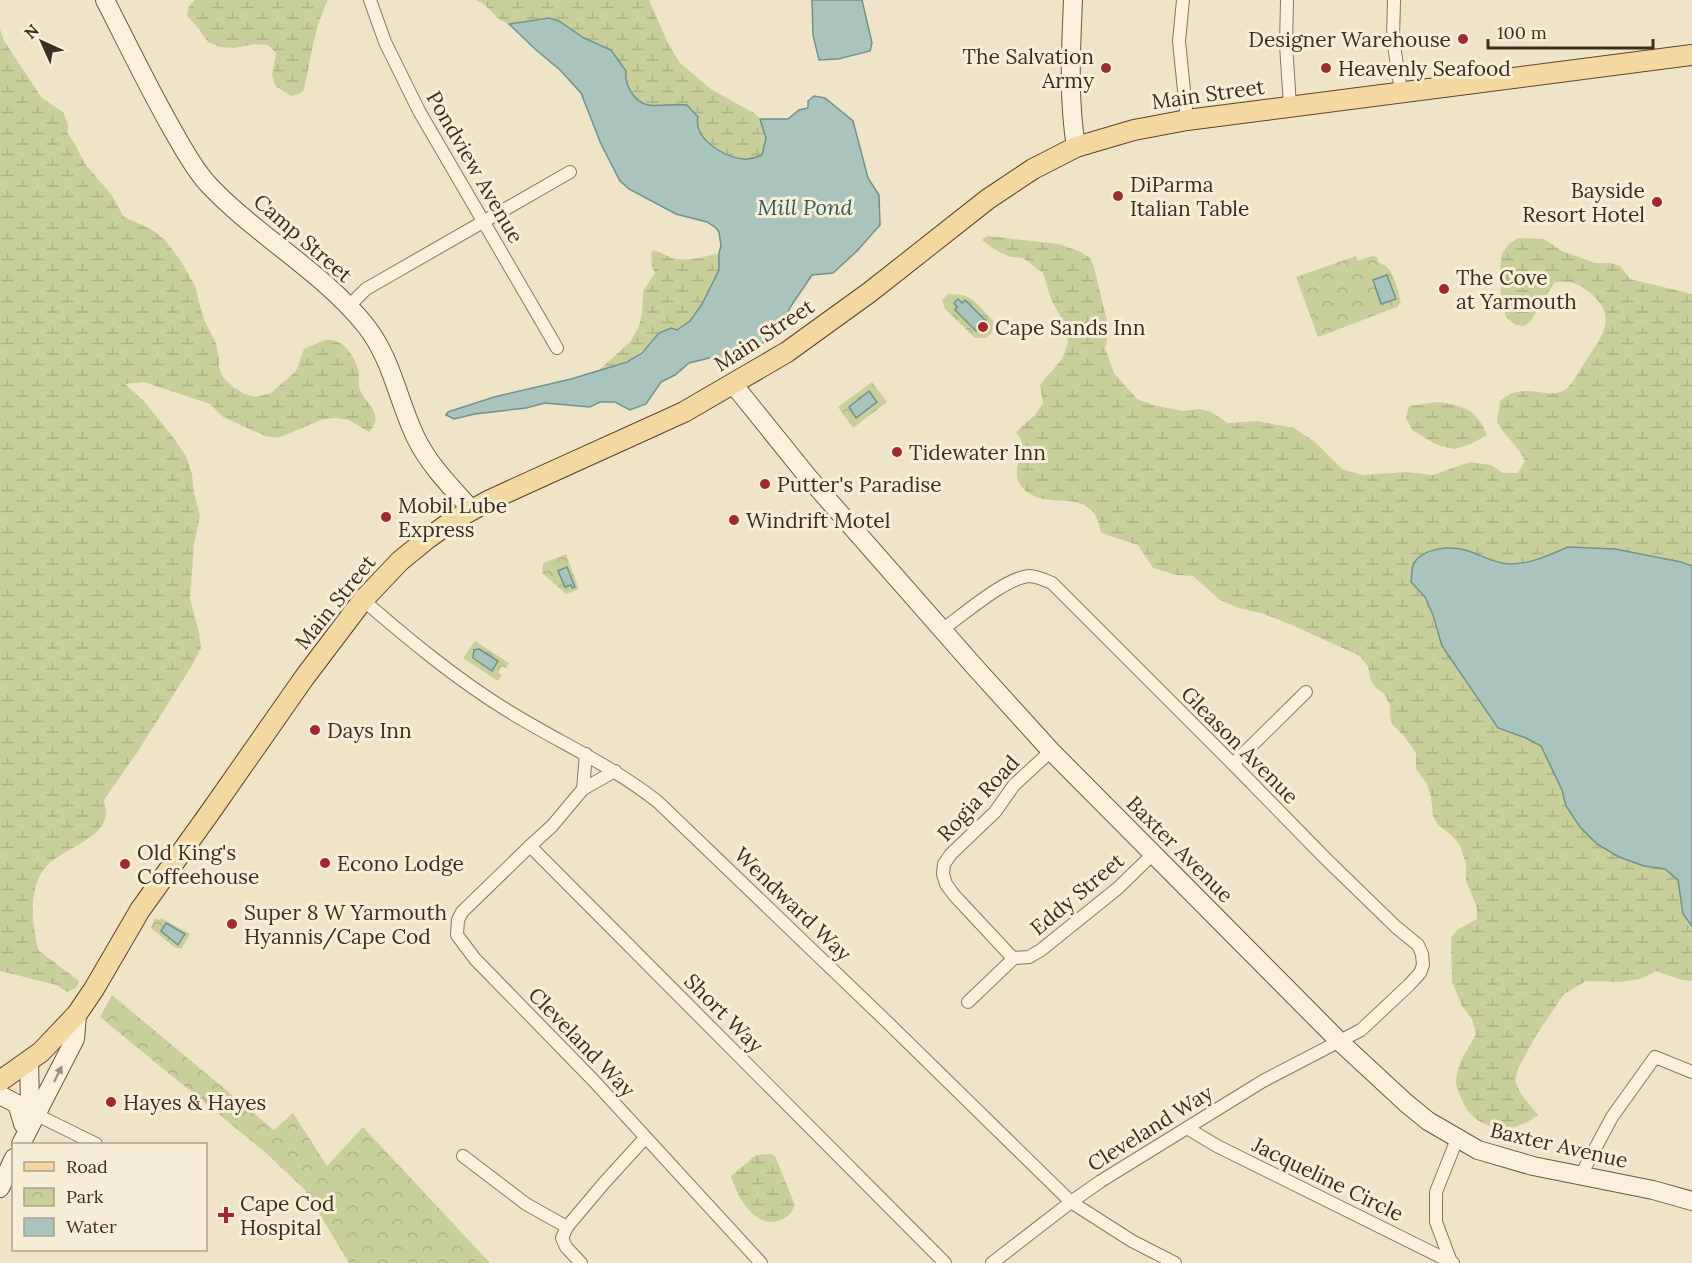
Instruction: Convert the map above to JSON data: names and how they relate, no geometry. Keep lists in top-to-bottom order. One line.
{"streets":{"main road":["Main Street"],"street":["Pondview Avenue","Camp Street","Gleason Avenue","Rogia Road","Baxter Avenue","Eddy Street","Wendward Way","Short Way","Cleveland Way","Jacqueline Circle"]},"crossings":[["Main Street","Camp Street"],["Main Street","Baxter Avenue"],["Main Street","Wendward Way"],["Gleason Avenue","Baxter Avenue"],["Gleason Avenue","Cleveland Way"],["Rogia Road","Baxter Avenue"],["Rogia Road","Eddy Street"],["Baxter Avenue","Eddy Street"],["Baxter Avenue","Cleveland Way"],["Wendward Way","Cleveland Way"],["Short Way","Cleveland Way"],["Cleveland Way","Jacqueline Circle"]],"water":["Mill Pond"],"places":{"other":["Designer Warehouse","The Salvation Army","Heavenly Seafood","DiParma Italian Table","Bayside Resort Hotel","The Cove at Yarmouth","Cape Sands Inn","Tidewater Inn","Putter's Paradise","Mobil Lube Express","Windrift Motel","Days Inn","Econo Lodge","Old King's Coffeehouse","Super 8 W Yarmouth Hyannis/Cape Cod","Hayes & Hayes"],"health":["Cape Cod Hospital"]},"legend":["Road","Park","Water"],"scale_bar":"100 m","north":"top left"}
